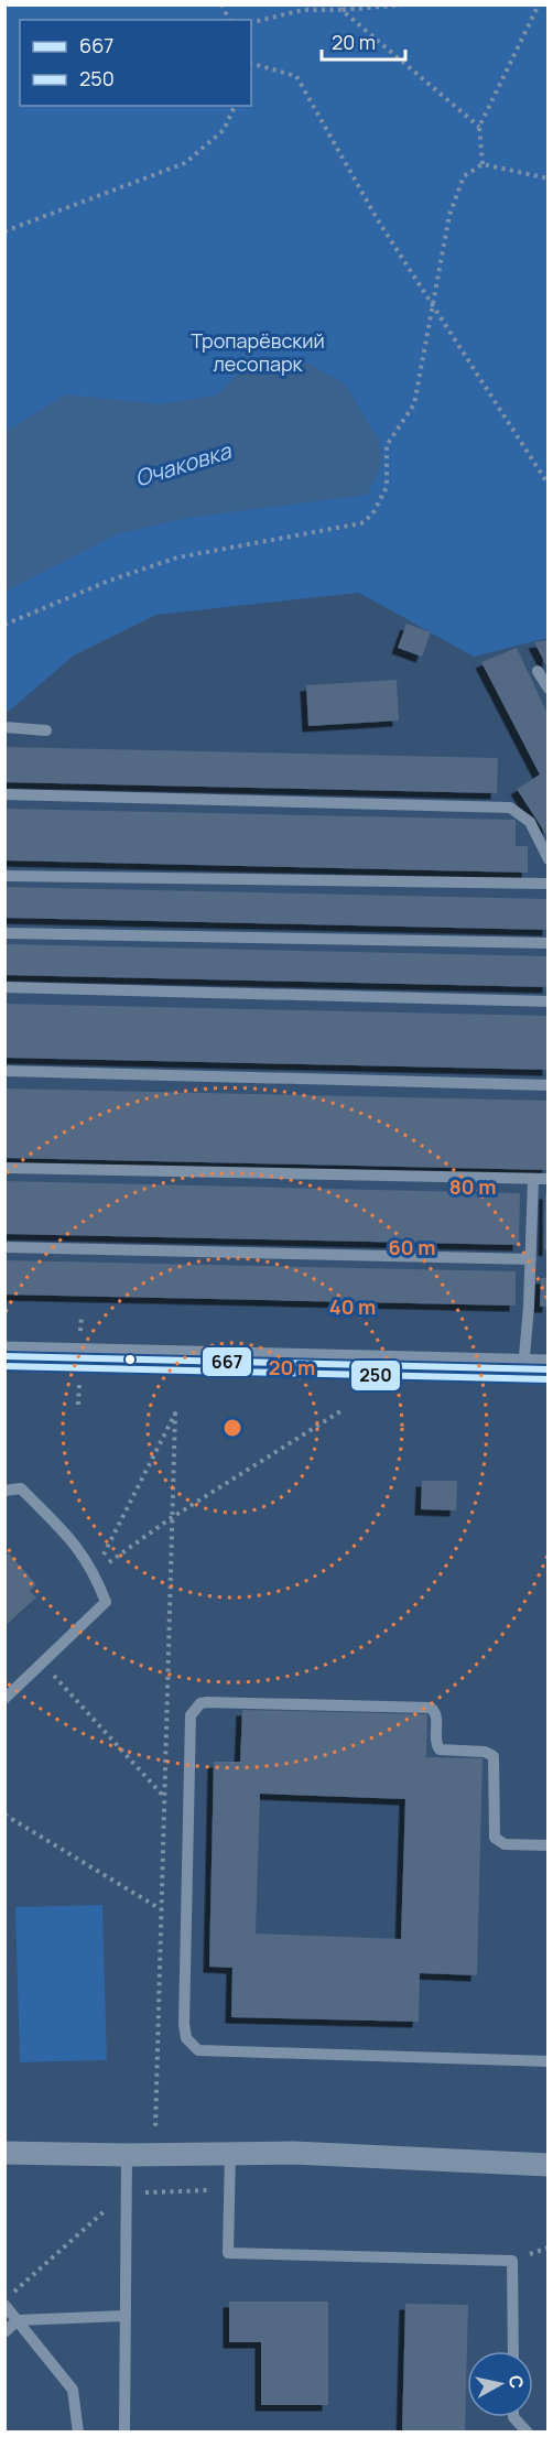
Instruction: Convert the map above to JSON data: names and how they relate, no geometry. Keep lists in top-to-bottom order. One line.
{"water":["Очаковка"],"parks":["Тропарёвский лесопарк"],"lines":["transit line 667","transit line 250"],"legend":["667","250"],"scale_bar":"20 m","north":"right","rings":["80 m","60 m","40 m","20 m"]}
